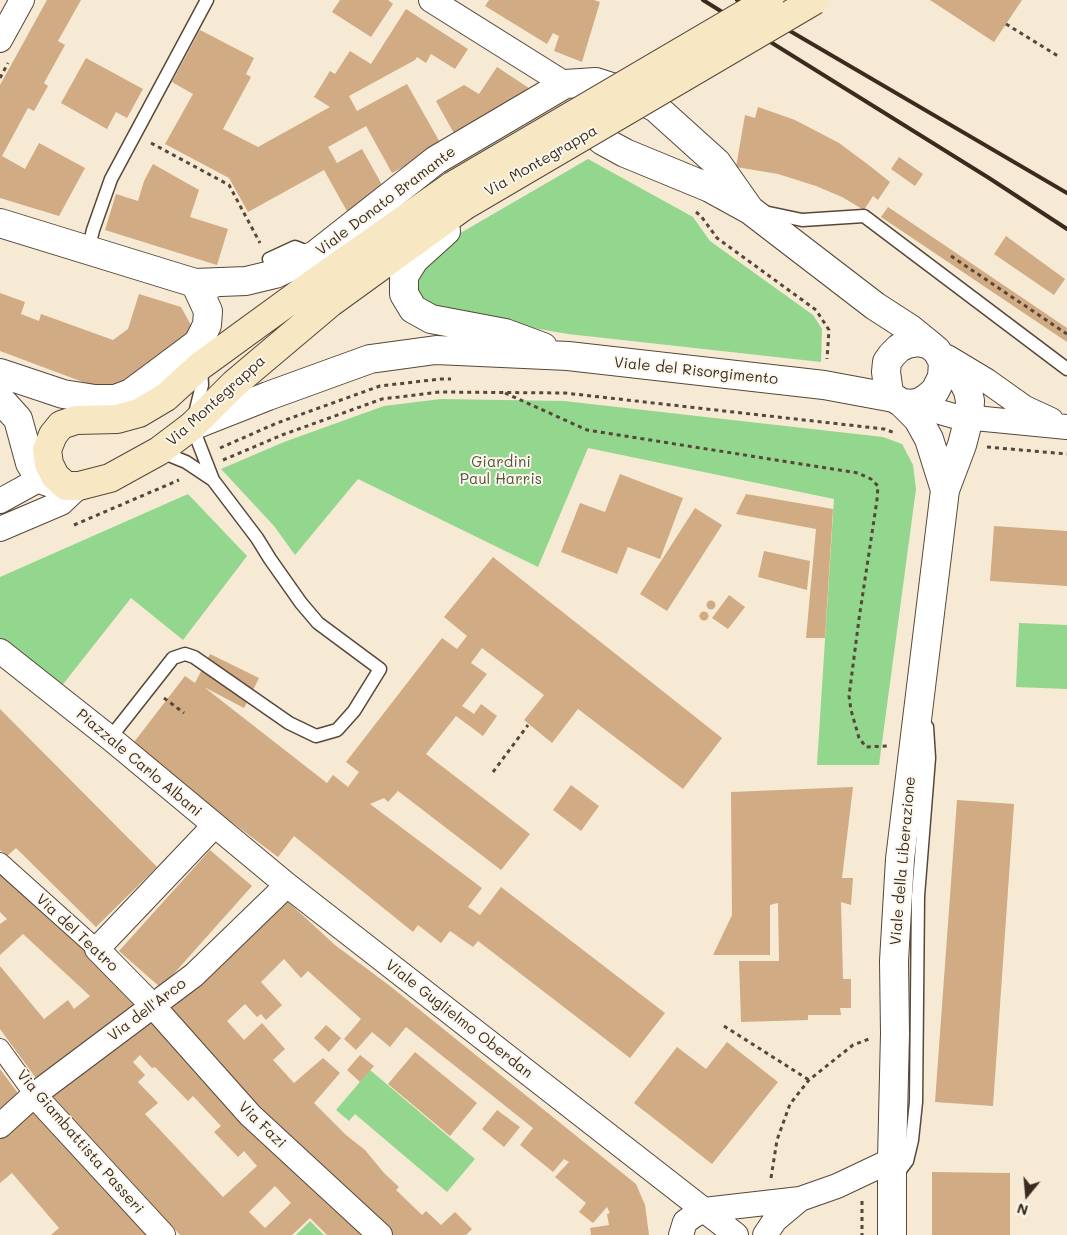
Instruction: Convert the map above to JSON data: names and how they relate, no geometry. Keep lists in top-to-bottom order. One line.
{"streets":{"main road":["Via Montegrappa"],"street":["Viale Donato Bramante","Viale del Risorgimento","Piazzale Carlo Albani","Viale della Liberazione","Via del Teatro","Via dell'Arco","Viale Guglielmo Oberdan","Via Fazi","Via Giambattista Passeri"]},"crossings":[["Via Montegrappa","Viale Donato Bramante"],["Via Montegrappa","Viale del Risorgimento"],["Viale del Risorgimento","Viale della Liberazione"],["Piazzale Carlo Albani","Via del Teatro"],["Piazzale Carlo Albani","Viale Guglielmo Oberdan"],["Via del Teatro","Via dell'Arco"],["Via del Teatro","Via Fazi"],["Via dell'Arco","Viale Guglielmo Oberdan"],["Via dell'Arco","Via Fazi"],["Via dell'Arco","Via Giambattista Passeri"]],"parks":["Giardini Paul Harris"],"north":"bottom"}
